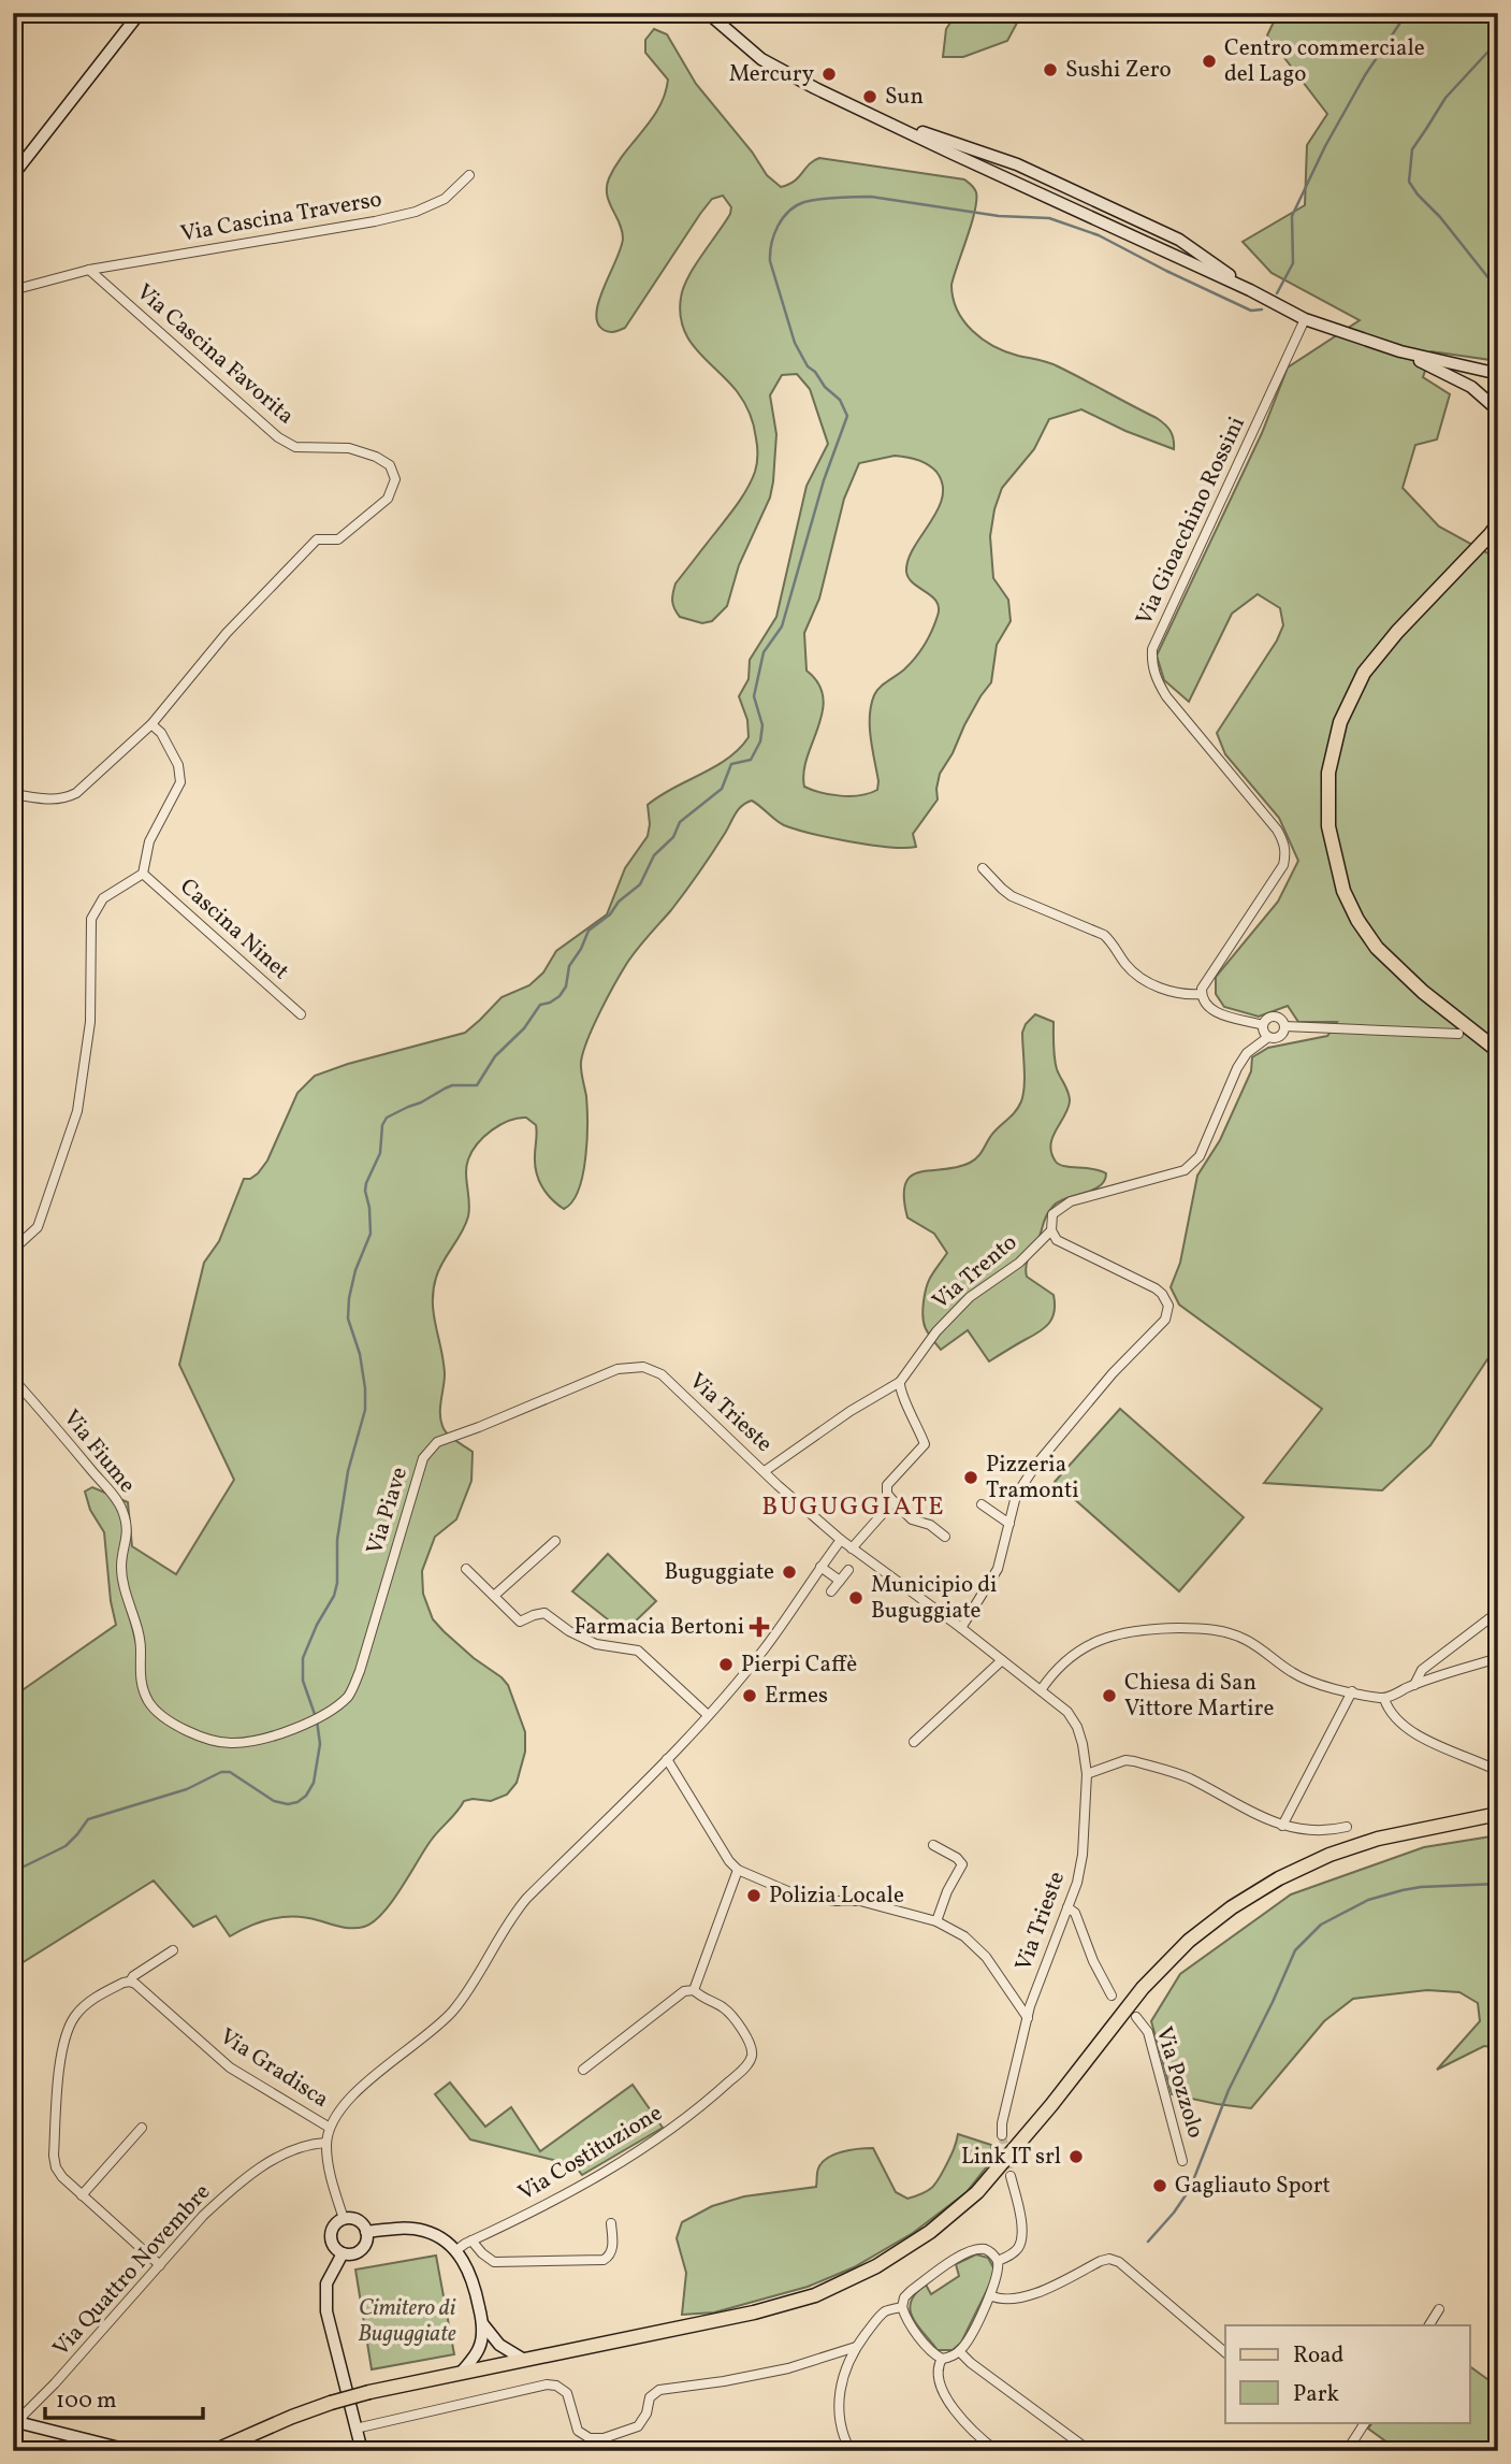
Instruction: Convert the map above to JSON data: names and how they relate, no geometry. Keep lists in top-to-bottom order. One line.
{"streets":{"street":["Via Cascina Traverso","Via Cascina Favorita","Via Gioacchino Rossini","Cascina Ninet","Via Trento","Via Trieste","Via Fiume","Via Piave","Via Gradisca","Via Pozzolo","Via Costituzione","Via Quattro Novembre"]},"crossings":[["Via Cascina Traverso","Via Cascina Favorita"],["Via Trento","Via Trieste"],["Via Trieste","Via Piave"],["Via Fiume","Via Piave"]],"districts":["BUGUGGIATE"],"parks":["Cimitero di Buguggiate"],"places":{"other":["Centro commerciale del Lago","Sushi Zero","Mercury","Sun","Pizzeria Tramonti","Buguggiate","Municipio di Buguggiate","Pierpi Caffè","Ermes","Chiesa di San Vittore Martire","Polizia Locale","Link IT srl","Gagliauto Sport"],"health":["Farmacia Bertoni"]},"legend":["Road","Park"],"scale_bar":"100 m"}
